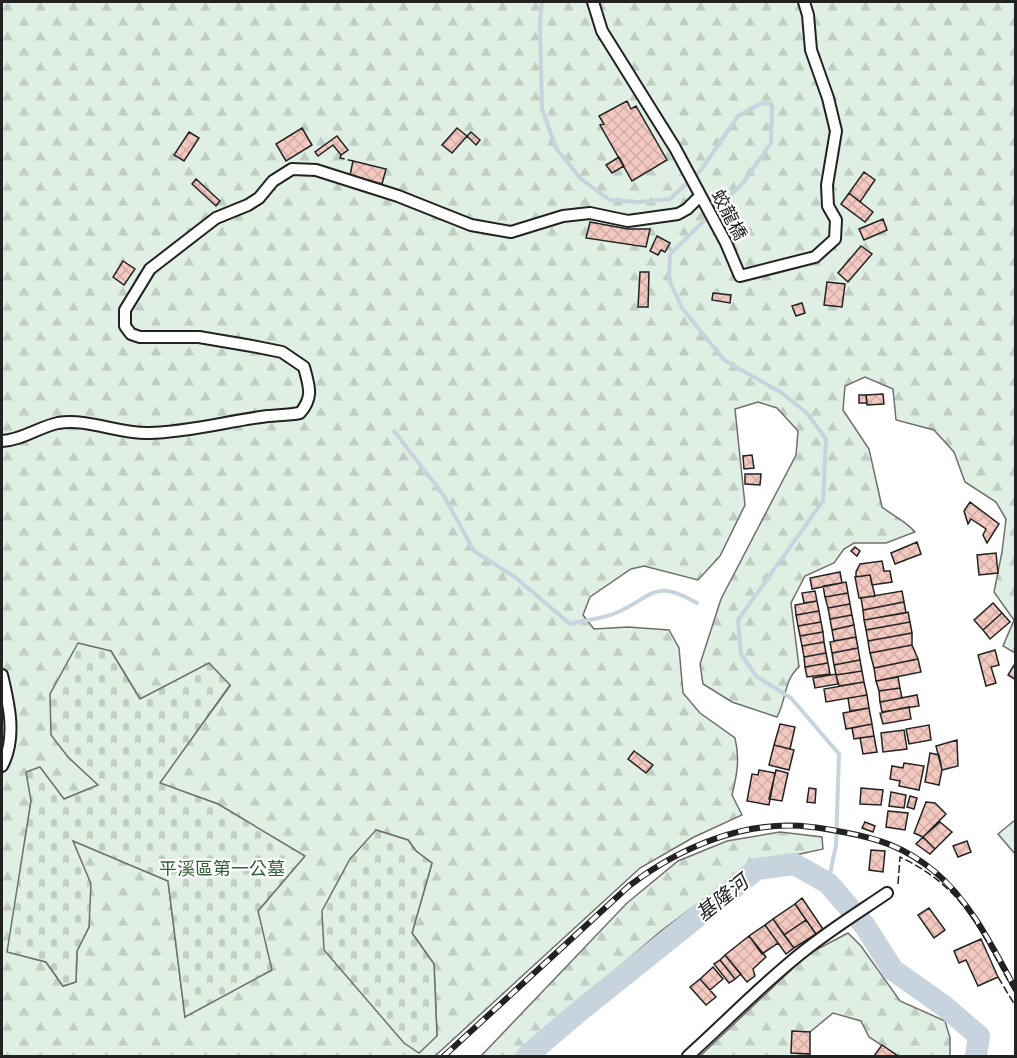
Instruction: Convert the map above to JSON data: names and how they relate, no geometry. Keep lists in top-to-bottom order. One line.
{"streets":{"street":["蛟龍橋"]},"water":["基隆河"],"parks":["平溪區第一公墓"]}
